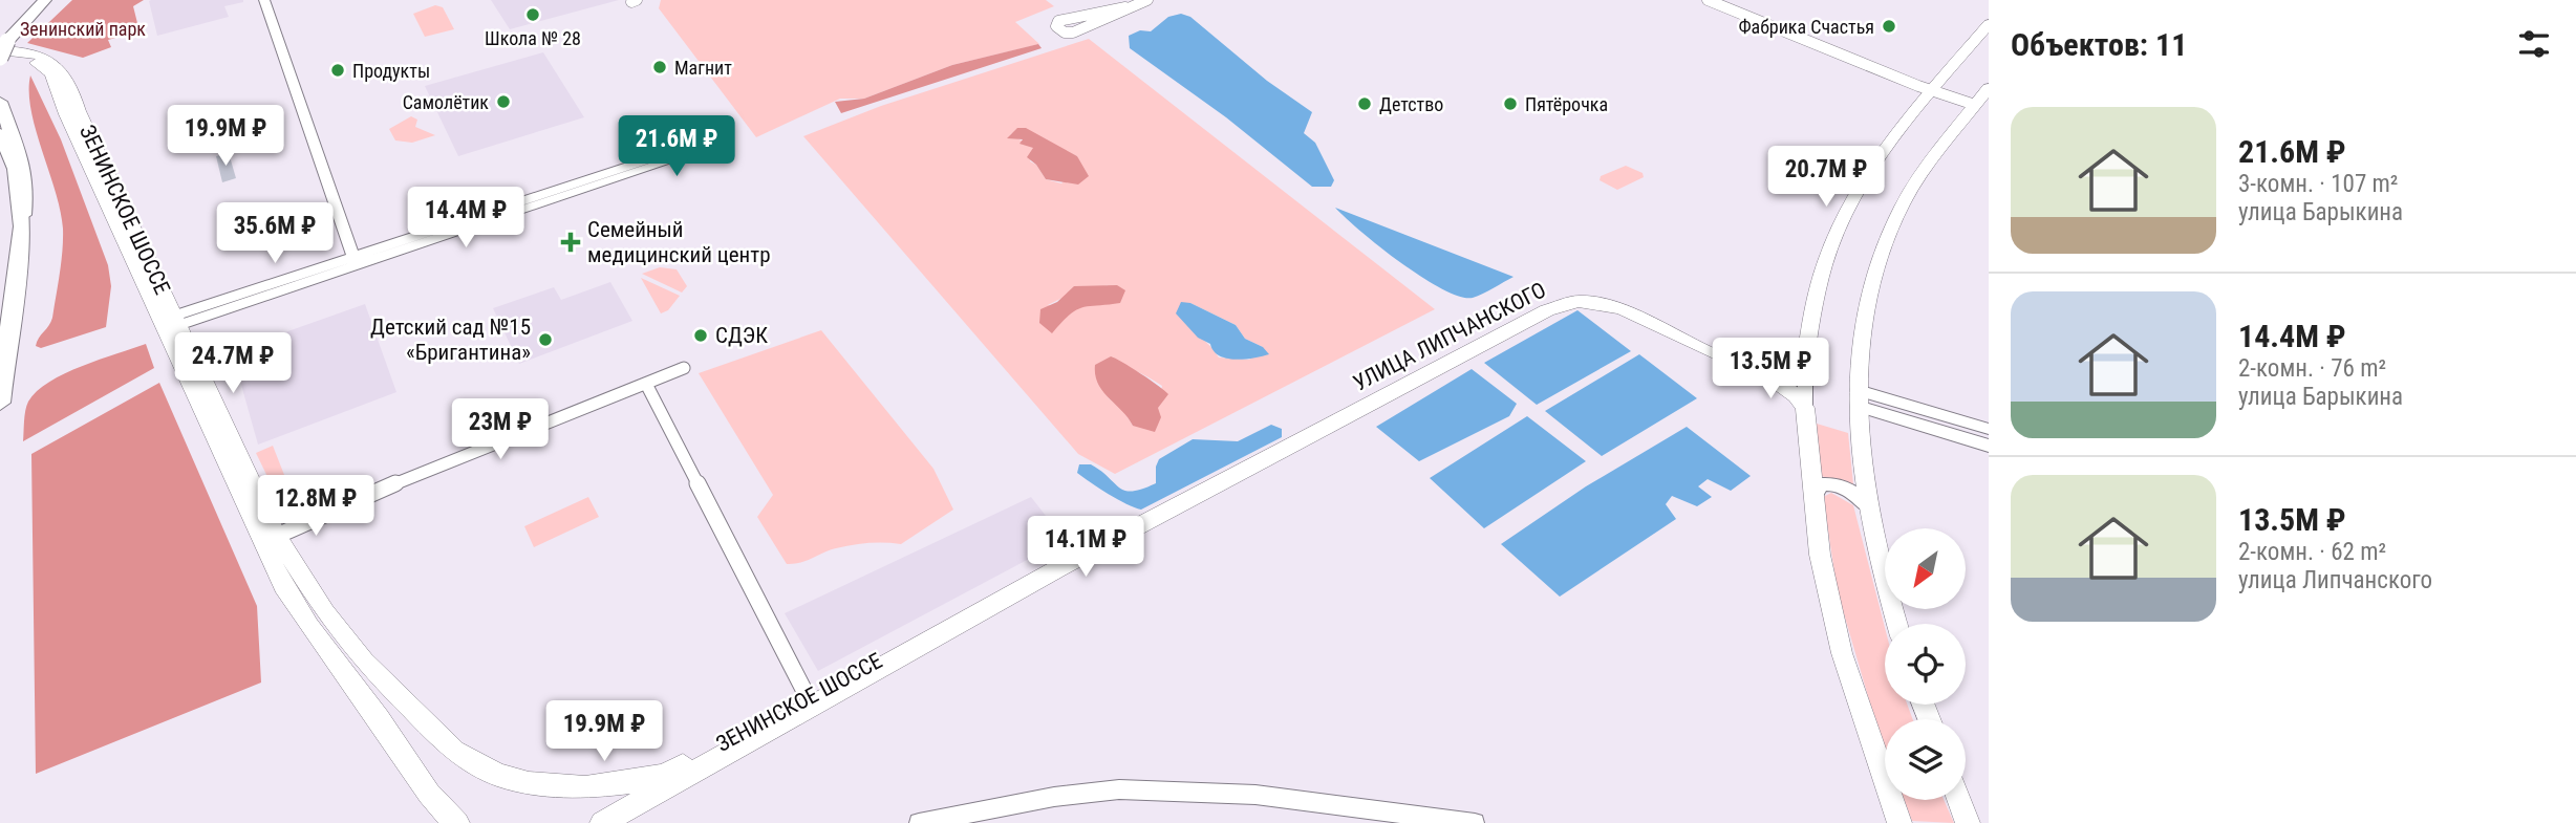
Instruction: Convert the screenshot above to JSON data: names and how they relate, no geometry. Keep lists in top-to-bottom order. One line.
{"streets":{"main road":["ЗЕНИНСКОЕ ШОССЕ","УЛИЦА ЛИПЧАНСКОГО"]},"crossings":[["ЗЕНИНСКОЕ ШОССЕ","УЛИЦА ЛИПЧАНСКОГО"]],"parks":["Зенинский парк"],"places":{"other":["Школа № 28","Фабрика Счастья","Магнит","Продукты","Самолётик","Детство","Пятёрочка","СДЭК","Детский сад №15 «Бригантина»"],"health":["Семейный медицинский центр"]},"north":"bottom left","page":{"heading":"Объектов: 11","list":[{"name":"21.6M ₽","note":"3-комн. · 107 m² · улица Барыкина"},{"name":"14.4M ₽","note":"2-комн. · 76 m² · улица Барыкина"},{"name":"13.5M ₽","note":"2-комн. · 62 m² · улица Липчанского"}],"price":["19.9M ₽","21.6M ₽","20.7M ₽","14.4M ₽","35.6M ₽","24.7M ₽","13.5M ₽","23M ₽","12.8M ₽","14.1M ₽","19.9M ₽"]}}
